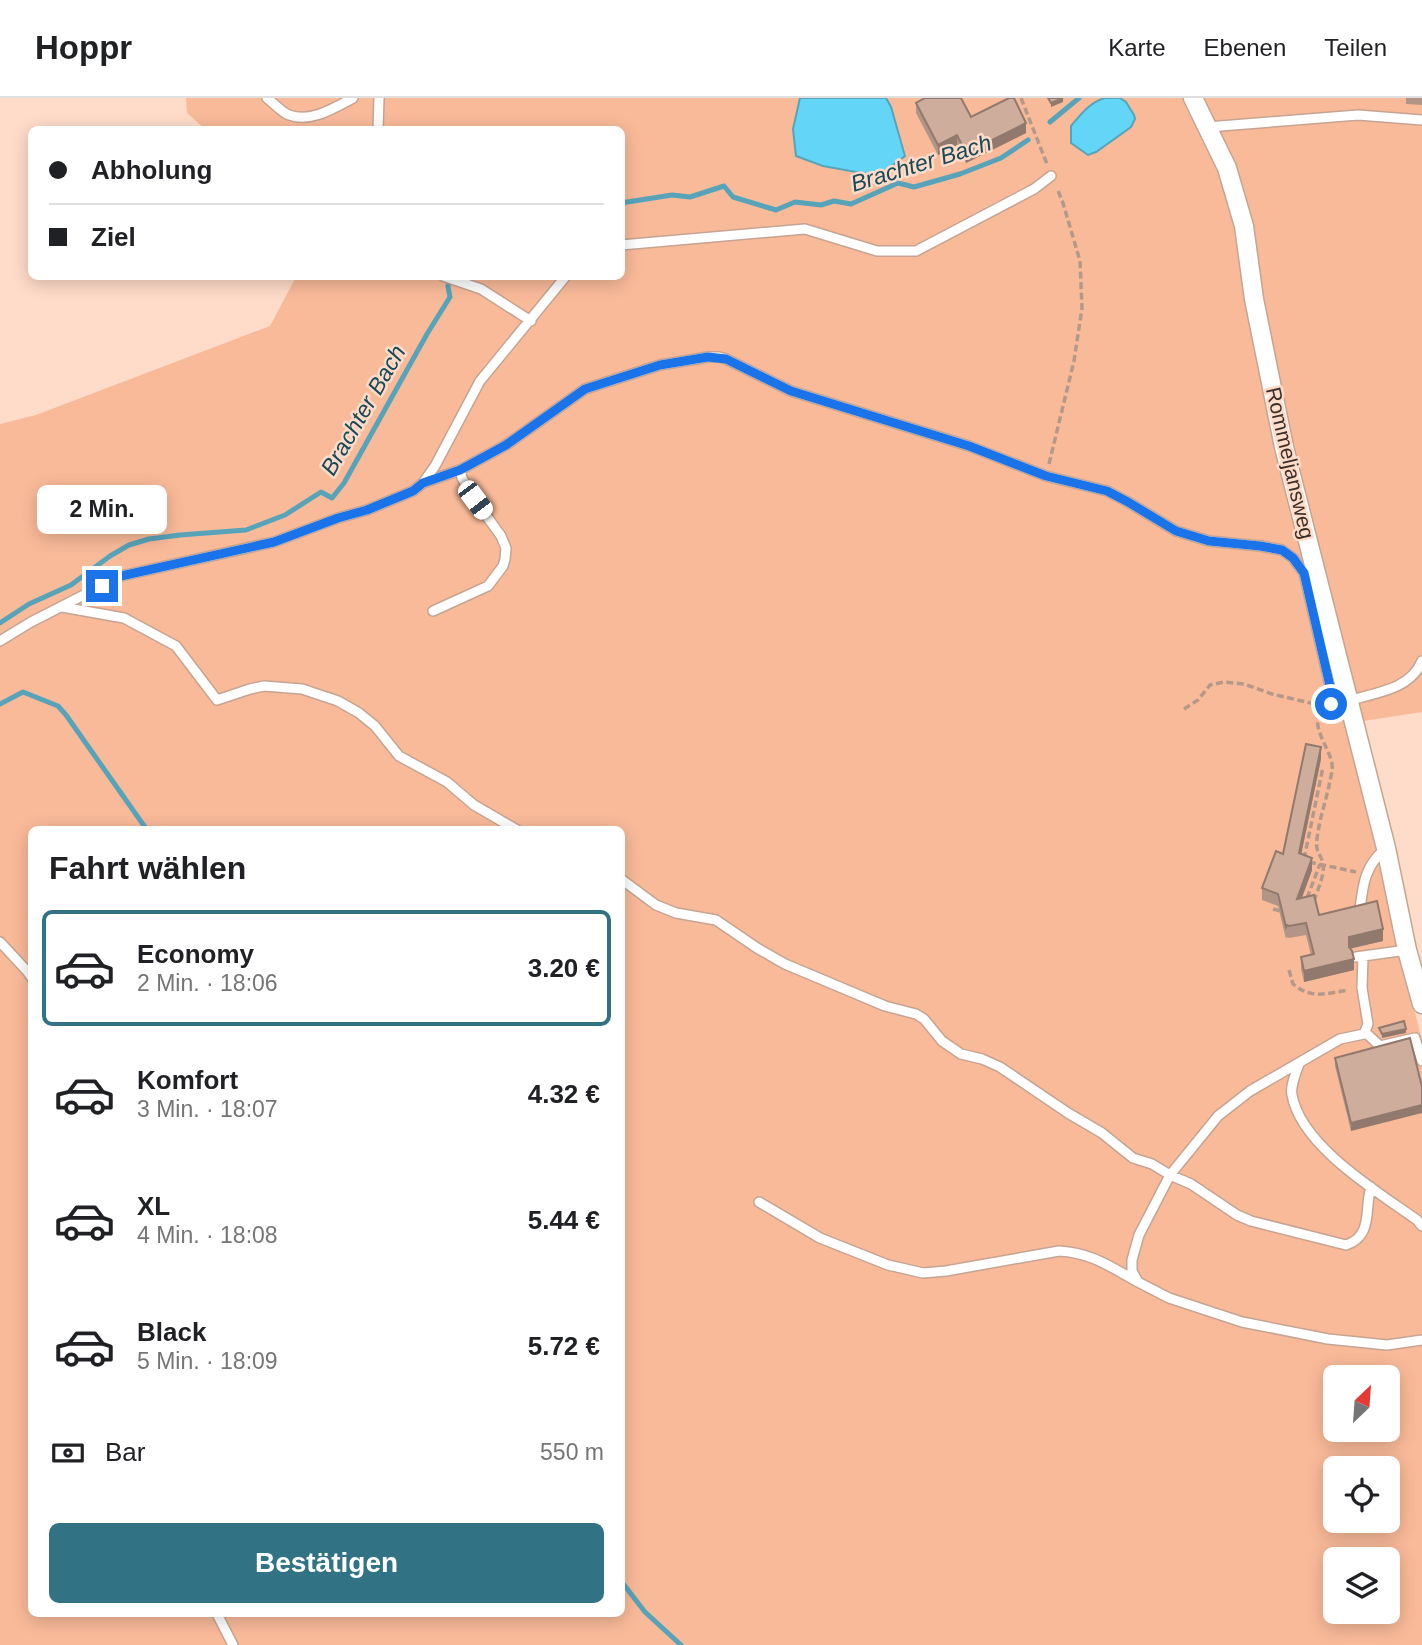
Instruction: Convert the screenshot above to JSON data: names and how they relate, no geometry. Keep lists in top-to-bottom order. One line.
{"streets":{"street":["Rommeljansweg"]},"water":["Brachter Bach"],"north":"top right","page":{"header":"Hoppr","nav":["Karte","Ebenen","Teilen"],"banner":["Abholung","Ziel"],"bubble":"2 Min.","heading":"Fahrt wählen","list":[{"name":"Economy","note":"2 Min. · 18:06","value":"3.20 €"},{"name":"Komfort","note":"3 Min. · 18:07","value":"4.32 €"},{"name":"XL","note":"4 Min. · 18:08","value":"5.44 €"},{"name":"Black","note":"5 Min. · 18:09","value":"5.72 €"}],"pay":["Bar","550 m"],"buttons":"Bestätigen"}}
